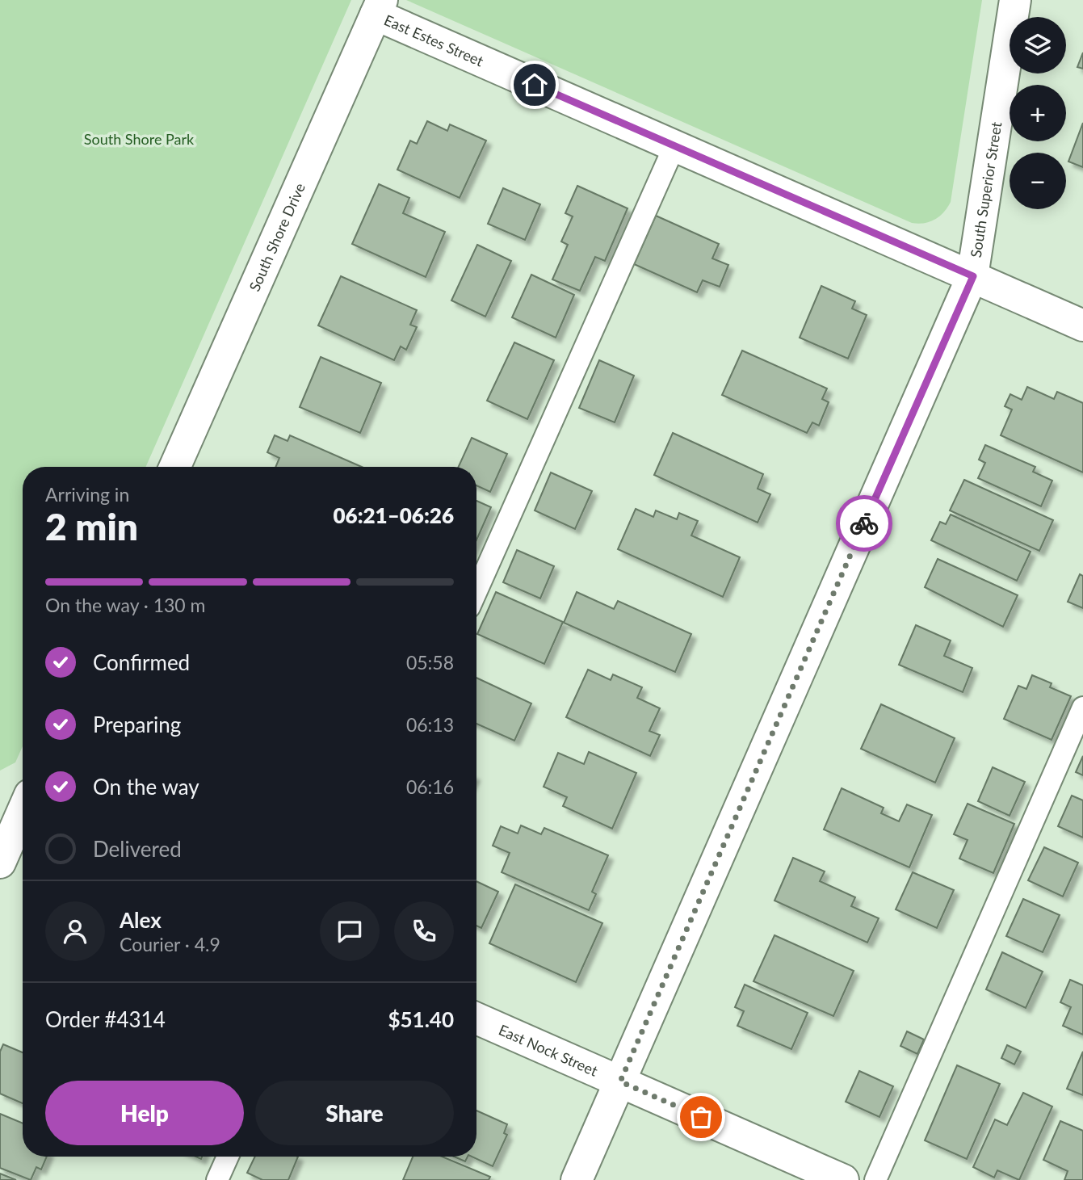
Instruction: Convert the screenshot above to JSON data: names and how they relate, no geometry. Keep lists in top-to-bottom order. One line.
{"streets":{"street":["East Estes Street","South Superior Street","South Shore Drive","East Nock Street"]},"crossings":[["East Estes Street","South Superior Street"],["East Estes Street","South Shore Drive"],["South Superior Street","East Nock Street"]],"parks":["South Shore Park"],"page":{"map_buttons":["+","−"],"heading":["2 min","Arriving in","06:21–06:26"],"panel":["Alex","Courier · 4.9","Order #4314","$51.40"],"bar":"On the way · 130 m","list":[["Confirmed","05:58"],["Preparing","06:13"],["On the way","06:16"],"Delivered"],"buttons":["Help","Share"]}}
